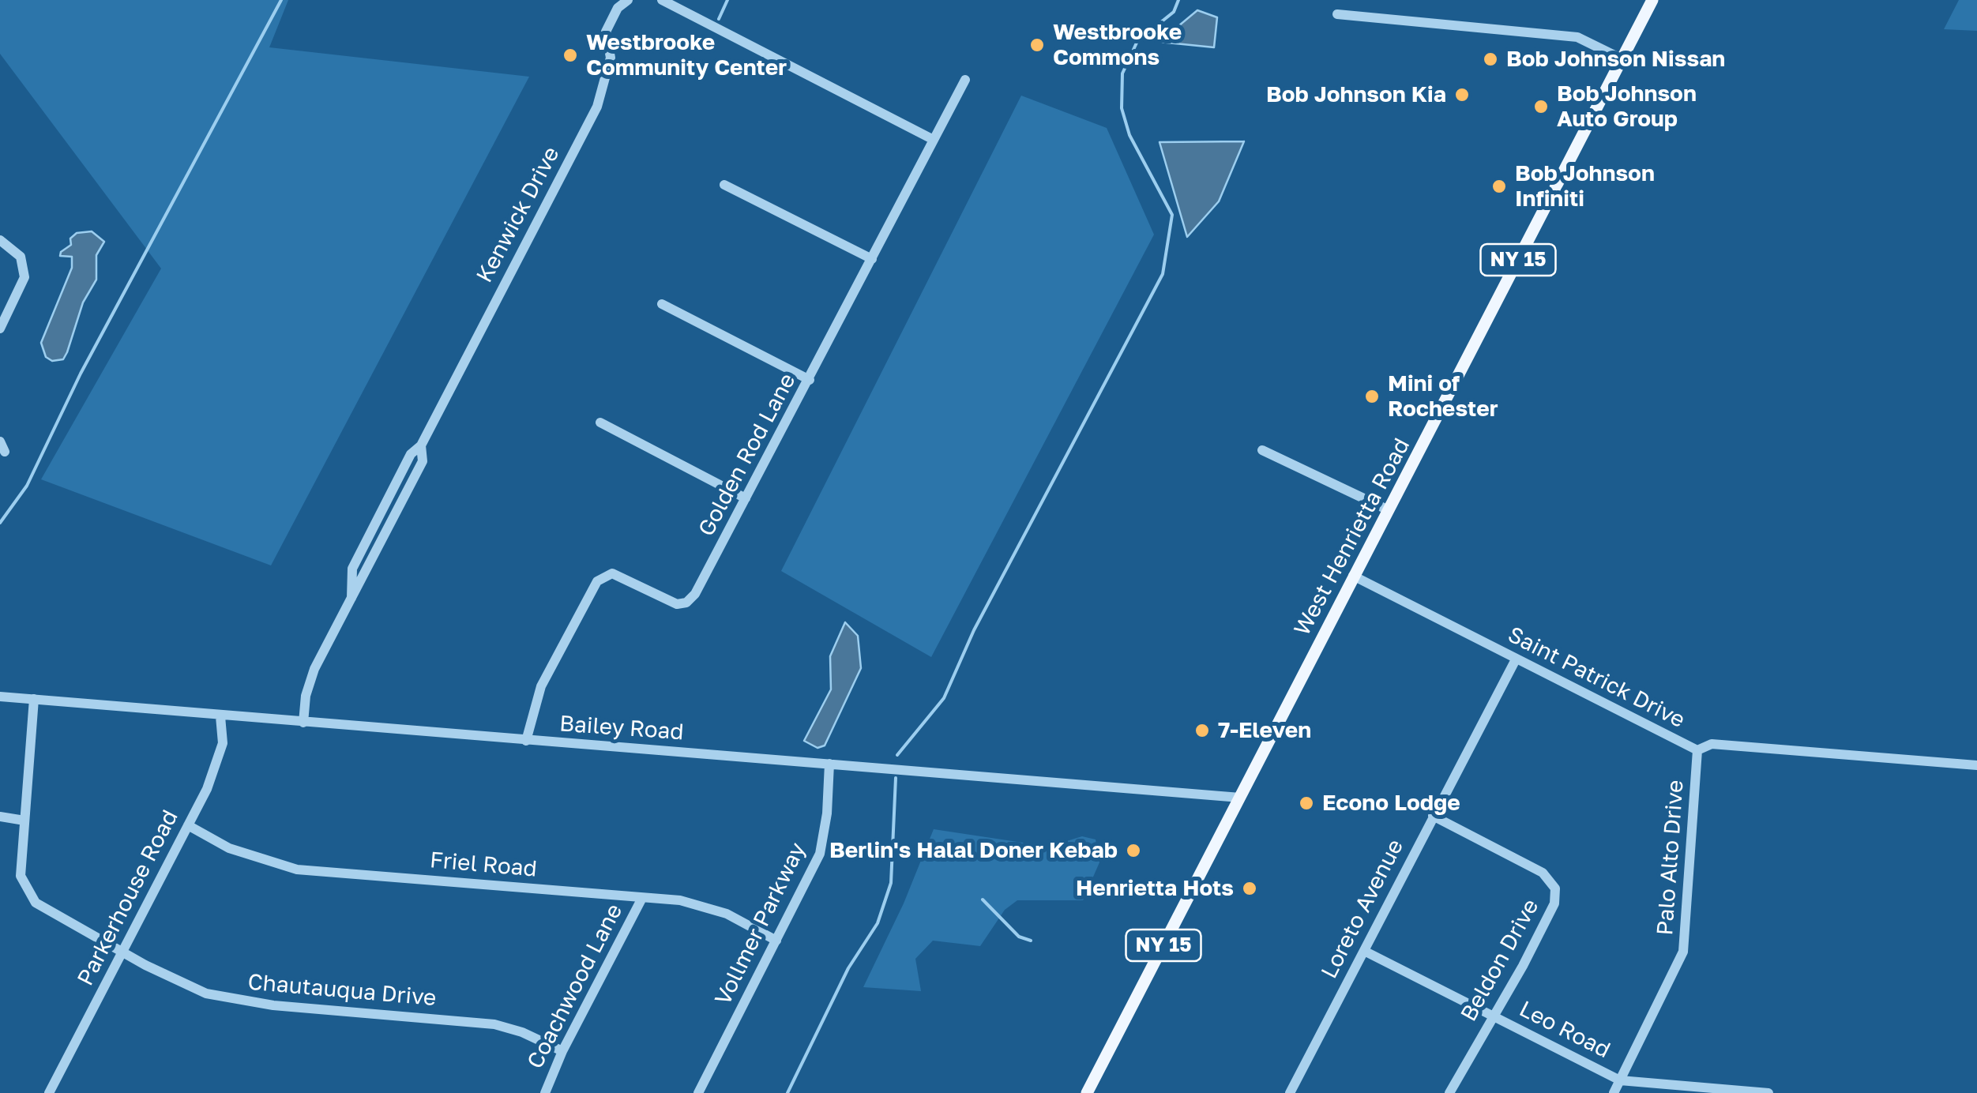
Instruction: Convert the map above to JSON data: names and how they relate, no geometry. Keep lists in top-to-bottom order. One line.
{"streets":{"main road":["NY 15","West Henrietta Road"],"street":["Kenwick Drive","Golden Rod Lane","Saint Patrick Drive","Bailey Road","Palo Alto Drive","Friel Road","Parkerhouse Road","Loreto Avenue","Vollmer Parkway","Beldon Drive","Coachwood Lane","Chautauqua Drive","Leo Road"]},"crossings":[["Kenwick Drive","Bailey Road"],["Golden Rod Lane","Bailey Road"],["West Henrietta Road","Saint Patrick Drive"],["West Henrietta Road","Bailey Road"],["Saint Patrick Drive","Palo Alto Drive"],["Saint Patrick Drive","Loreto Avenue"],["Bailey Road","Parkerhouse Road"],["Bailey Road","Vollmer Parkway"],["Bailey Road","Chautauqua Drive"],["Palo Alto Drive","Leo Road"],["Friel Road","Parkerhouse Road"],["Friel Road","Vollmer Parkway"],["Friel Road","Coachwood Lane"],["Parkerhouse Road","Chautauqua Drive"],["Loreto Avenue","Beldon Drive"],["Loreto Avenue","Leo Road"],["Beldon Drive","Leo Road"],["Coachwood Lane","Chautauqua Drive"]],"places":["Westbrooke Commons","Westbrooke Community Center","Bob Johnson Nissan","Bob Johnson Kia","Bob Johnson Auto Group","Bob Johnson Infiniti","Mini of Rochester","7-Eleven","Econo Lodge","Berlin's Halal Doner Kebab","Henrietta Hots"]}
